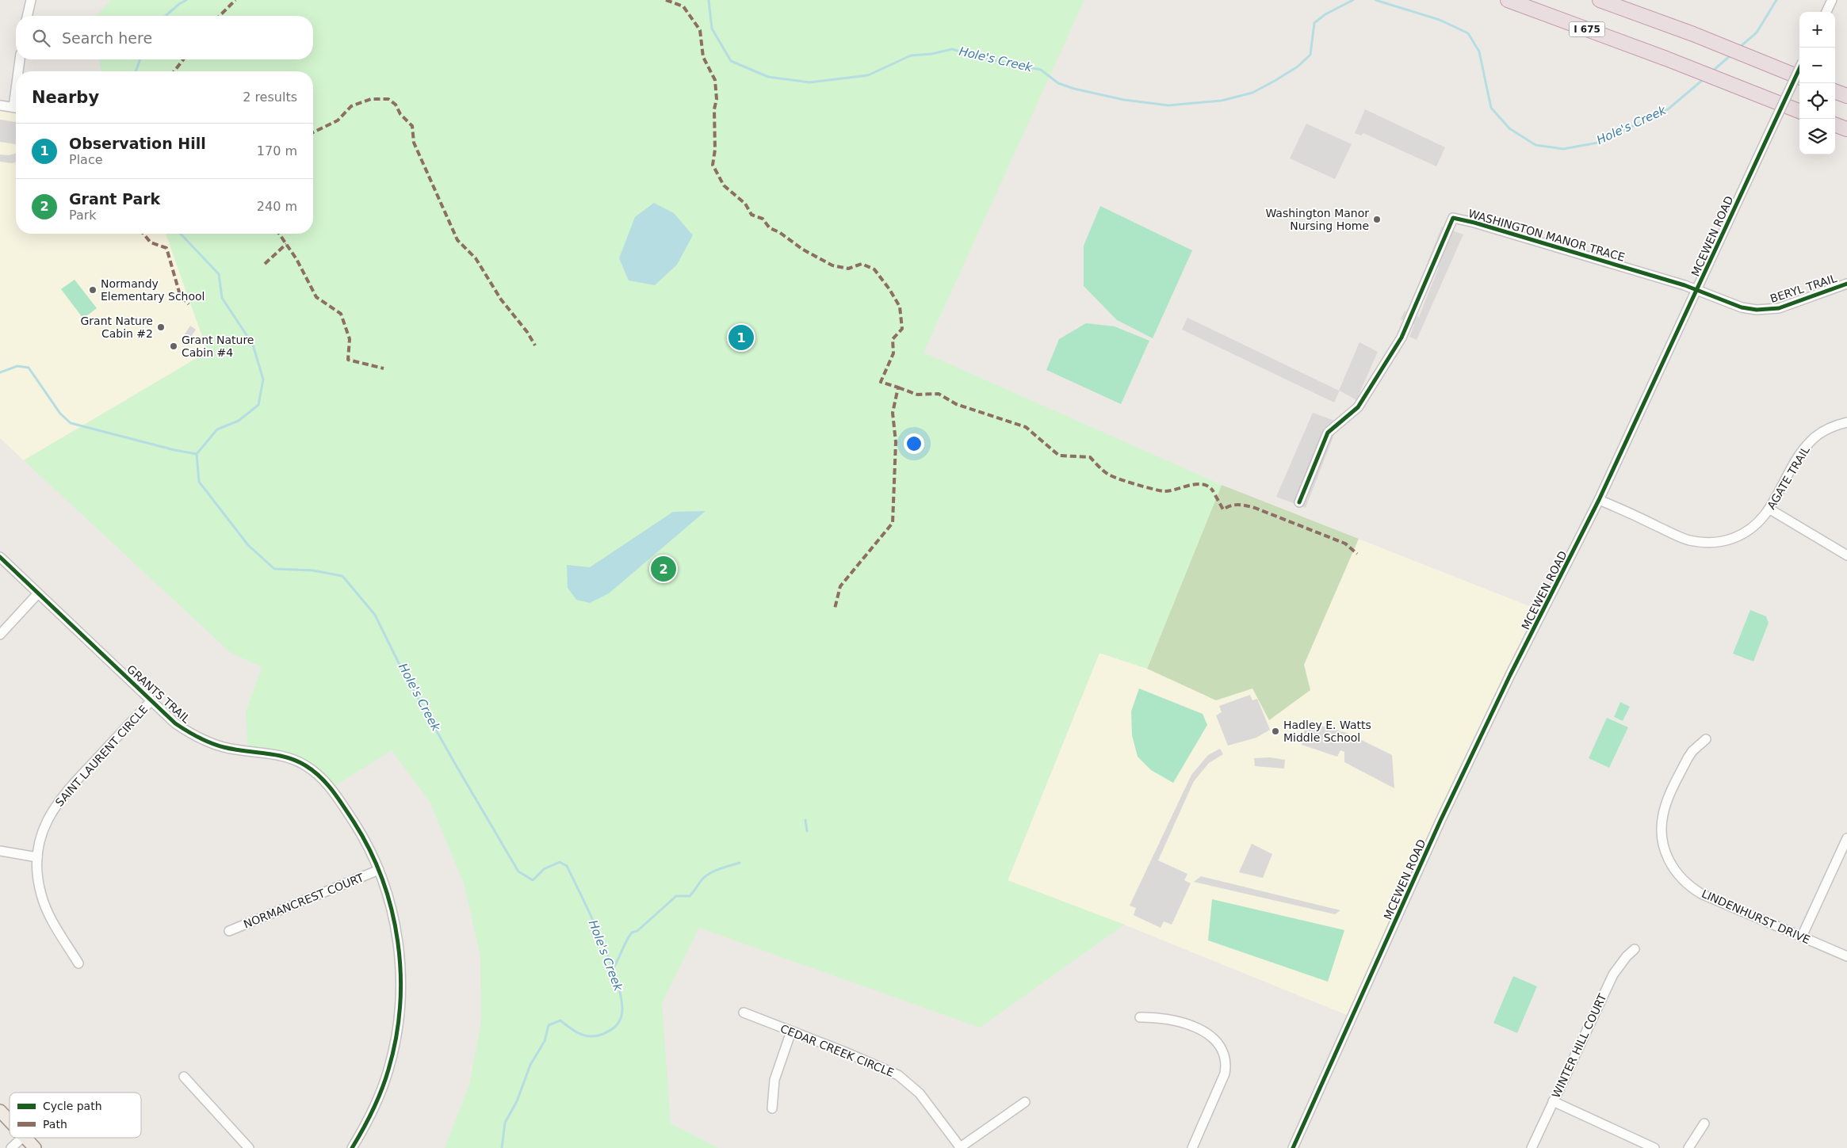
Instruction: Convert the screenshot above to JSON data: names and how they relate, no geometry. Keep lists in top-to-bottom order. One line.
{"streets":{"highway":["I 675"],"street":["WASHINGTON MANOR TRACE","MCEWEN ROAD","BERYL TRAIL","AGATE TRAIL","GRANTS TRAIL","SAINT LAURENT CIRCLE","NORMANCREST COURT","LINDENHURST DRIVE","WINTER HILL COURT","CEDAR CREEK CIRCLE"]},"crossings":[["WASHINGTON MANOR TRACE","MCEWEN ROAD"],["WASHINGTON MANOR TRACE","BERYL TRAIL"],["MCEWEN ROAD","BERYL TRAIL"],["MCEWEN ROAD","AGATE TRAIL"],["GRANTS TRAIL","SAINT LAURENT CIRCLE"],["GRANTS TRAIL","NORMANCREST COURT"]],"water":["Hole's Creek"],"places":["Washington Manor Nursing Home","Normandy Elementary School","Grant Nature Cabin #2","Grant Nature Cabin #4","Hadley E. Watts Middle School"],"legend":["Cycle path","Path"],"page":{"map_buttons":["+","−"],"search":"Search here","heading":["Nearby","2 results"],"list":[{"mark":"1","name":"Observation Hill","note":"Place","value":"170 m"},{"mark":"2","name":"Grant Park","note":"Park","value":"240 m"}],"pins":["1","2"]}}
